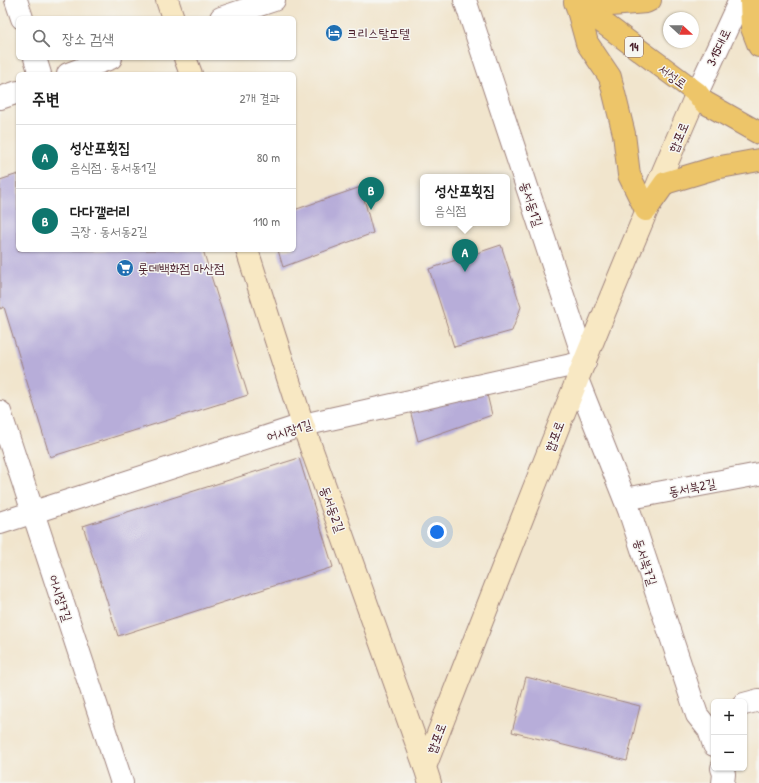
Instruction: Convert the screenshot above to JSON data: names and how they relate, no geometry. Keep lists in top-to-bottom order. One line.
{"streets":{"main road":["14","서성로","합포로","동서동2길"],"street":["3·15대로","동서동1길","어시장1길","동서북2길","동서북7길","어시장7길"]},"crossings":[["14","3·15대로"],["14","서성로"],["14","합포로"],["3·15대로","서성로"],["3·15대로","합포로"],["서성로","합포로"],["합포로","동서동1길"],["합포로","어시장1길"],["합포로","동서동2길"],["합포로","동서북7길"],["동서동1길","어시장1길"],["동서동1길","동서북7길"],["어시장1길","동서동2길"],["어시장1길","동서북7길"],["어시장1길","어시장7길"],["동서북2길","동서북7길"]],"places":{"hotel":["크리스탈모텔"],"supermarket":["롯데백화점 마산점"]},"north":"right","page":{"search":"장소 검색","heading":["주변","2개 결과"],"list":[{"mark":"A","name":"성산포횟집","note":"음식점 · 동서동1길","value":"80 m"},{"mark":"B","name":"다다갤러리","note":"극장 · 동서동2길","value":"110 m"}],"popup":["성산포횟집","음식점"],"pins":["B","A"],"map_buttons":["+","−"]}}
